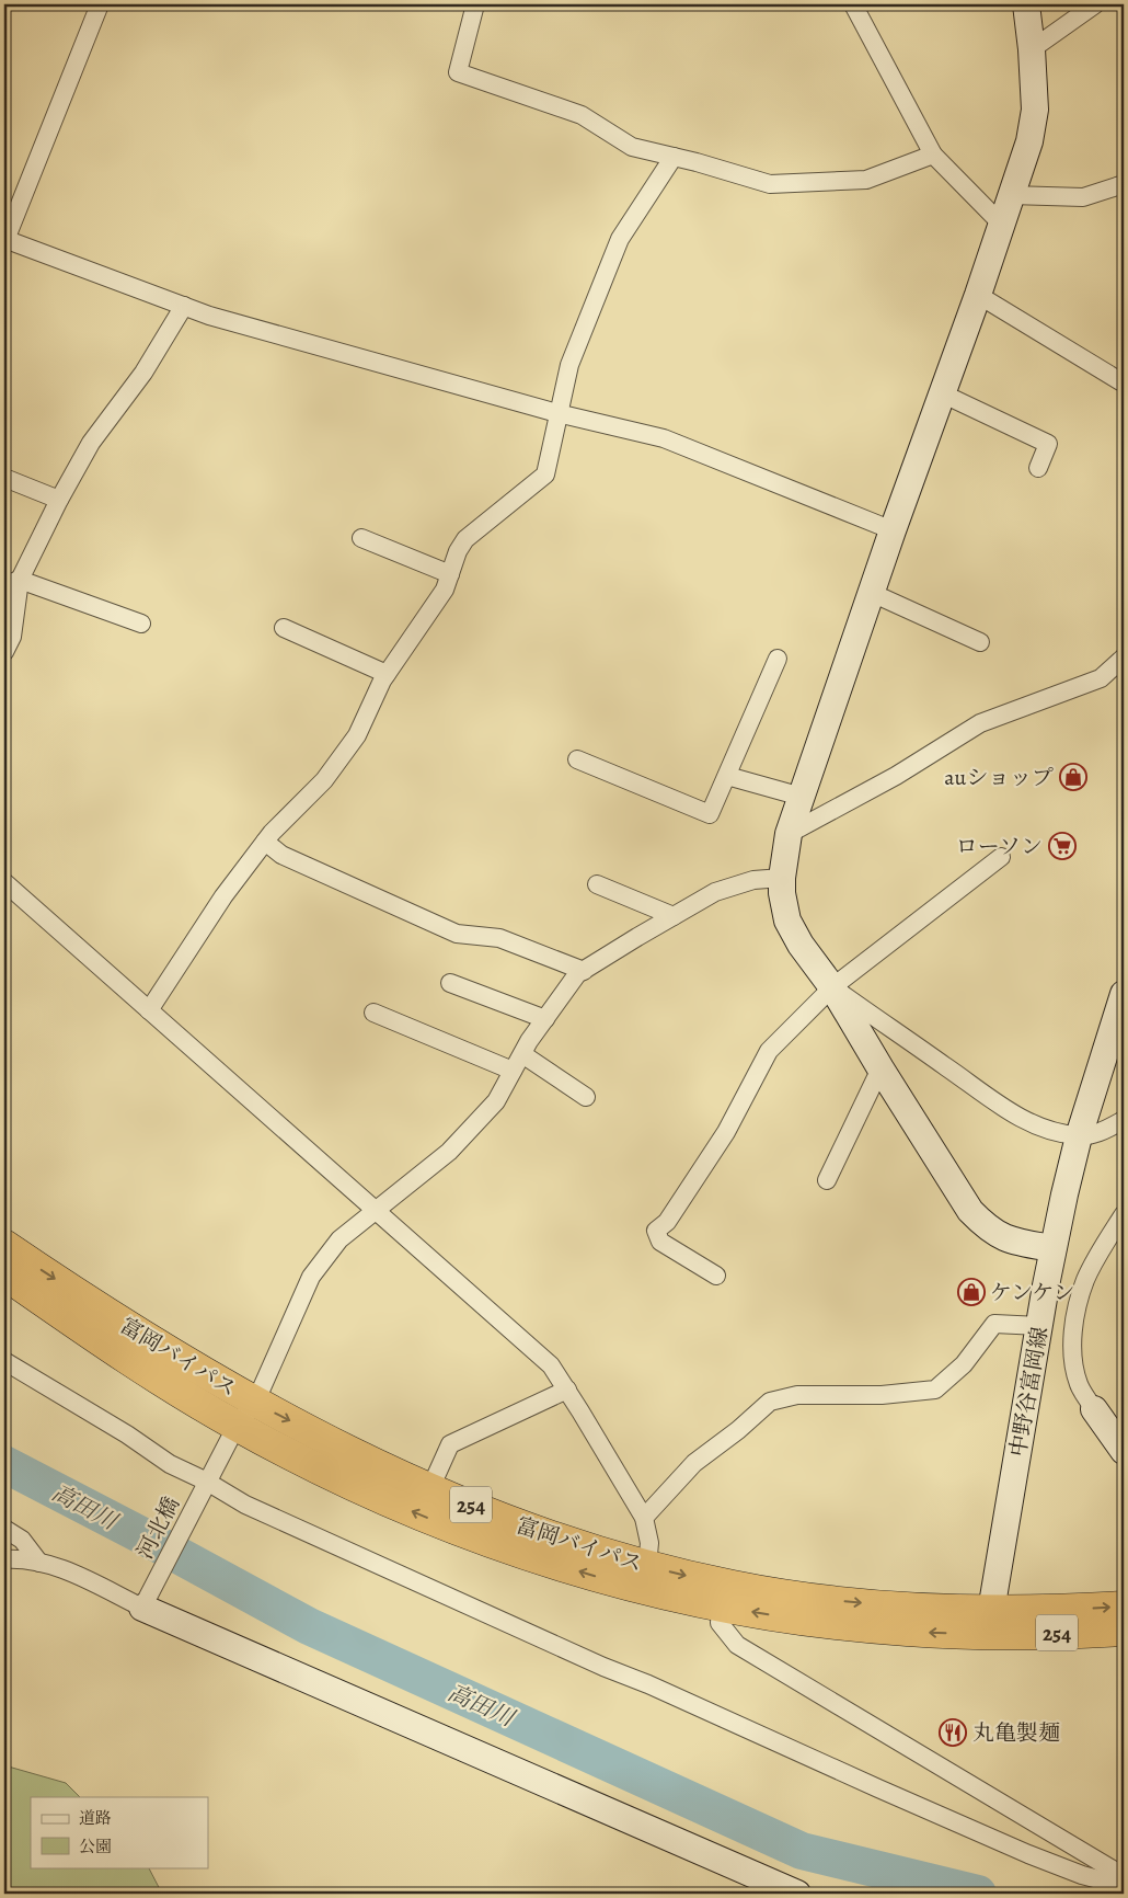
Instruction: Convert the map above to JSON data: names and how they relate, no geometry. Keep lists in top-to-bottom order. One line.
{"streets":{"highway":["富岡バイパス","254"],"street":["中野谷富岡線","河北橋"]},"crossings":[["富岡バイパス","中野谷富岡線"],["富岡バイパス","河北橋"]],"water":["高田川"],"places":{"shop":["auショップ","ケンケン"],"supermarket":["ローソン"],"restaurant":["丸亀製麺"]},"legend":["道路","公園"]}
